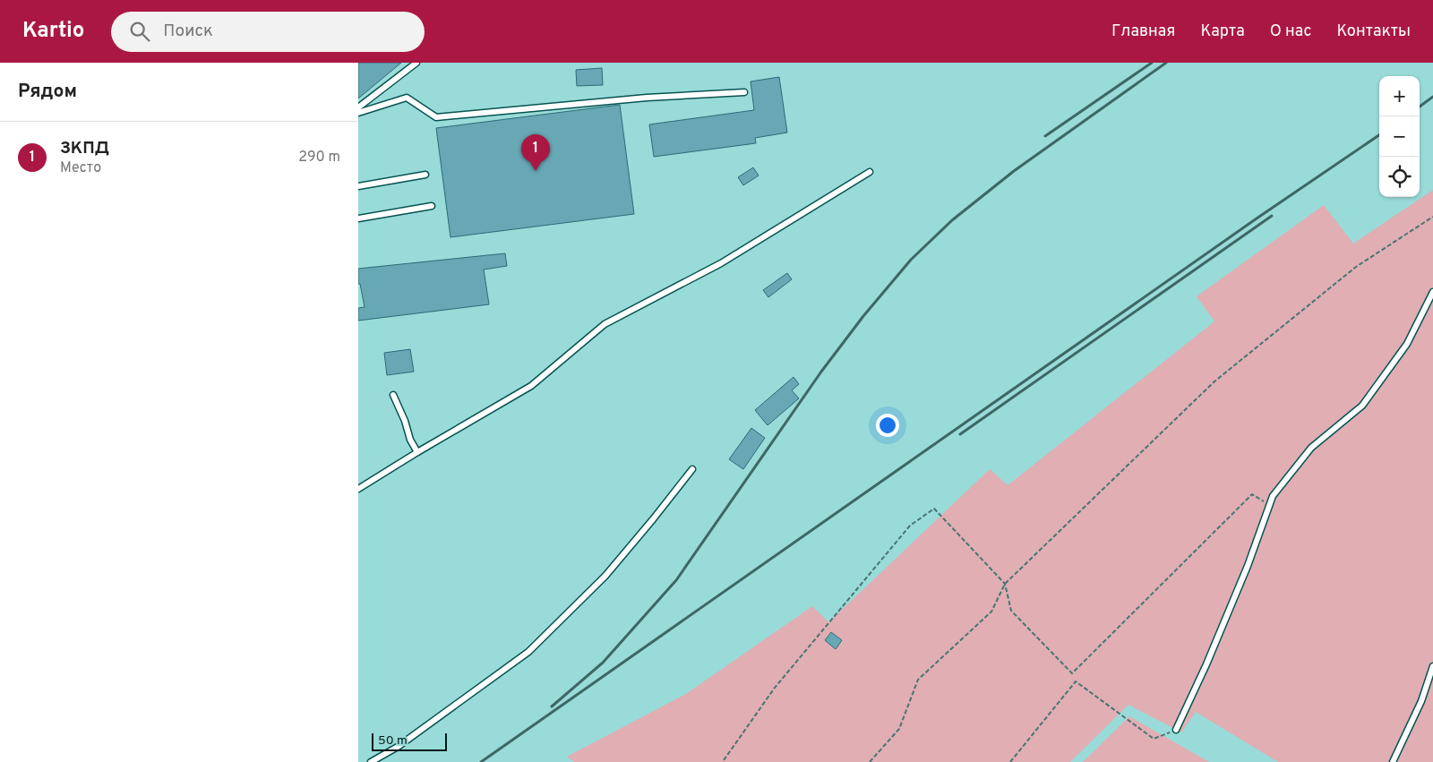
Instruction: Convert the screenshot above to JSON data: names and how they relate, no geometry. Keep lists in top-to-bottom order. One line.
{"scale_bar":"50 m","page":{"header":"Kartio","search":"Поиск","nav":["Главная","Карта","О нас","Контакты"],"heading":"Рядом","map_buttons":["+","−"],"list":[{"mark":"1","name":"ЗКПД","note":"Место","value":"290 m"}],"pins":"1","scale":"50 m"}}
